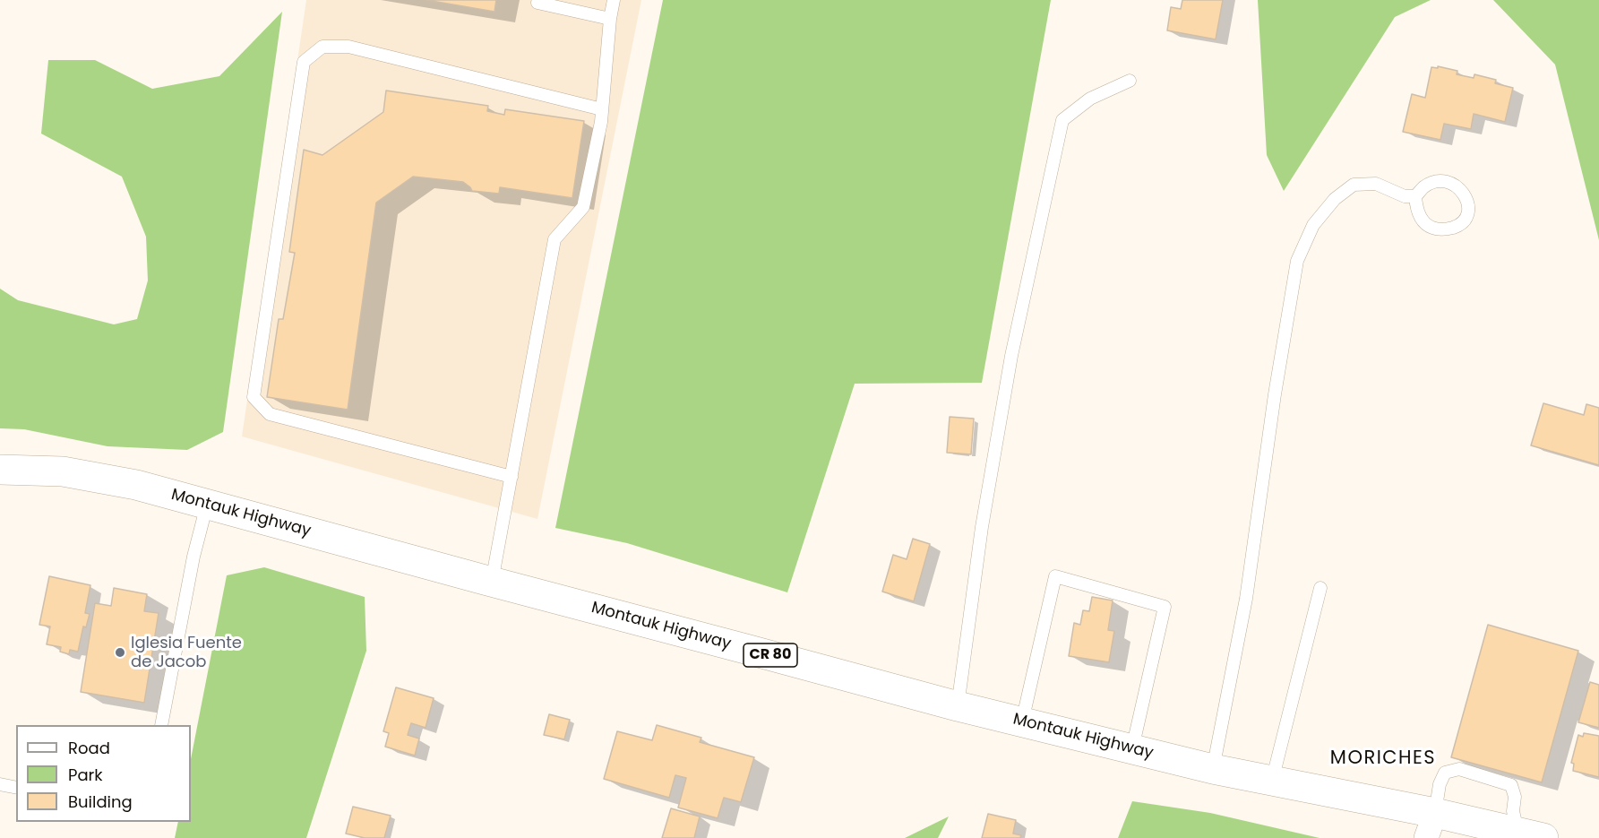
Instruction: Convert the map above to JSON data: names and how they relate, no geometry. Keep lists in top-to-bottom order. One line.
{"streets":{"main road":["Montauk Highway","CR 80"]},"districts":["MORICHES"],"places":["Iglesia Fuente de Jacob"],"legend":["Road","Park","Building"]}
